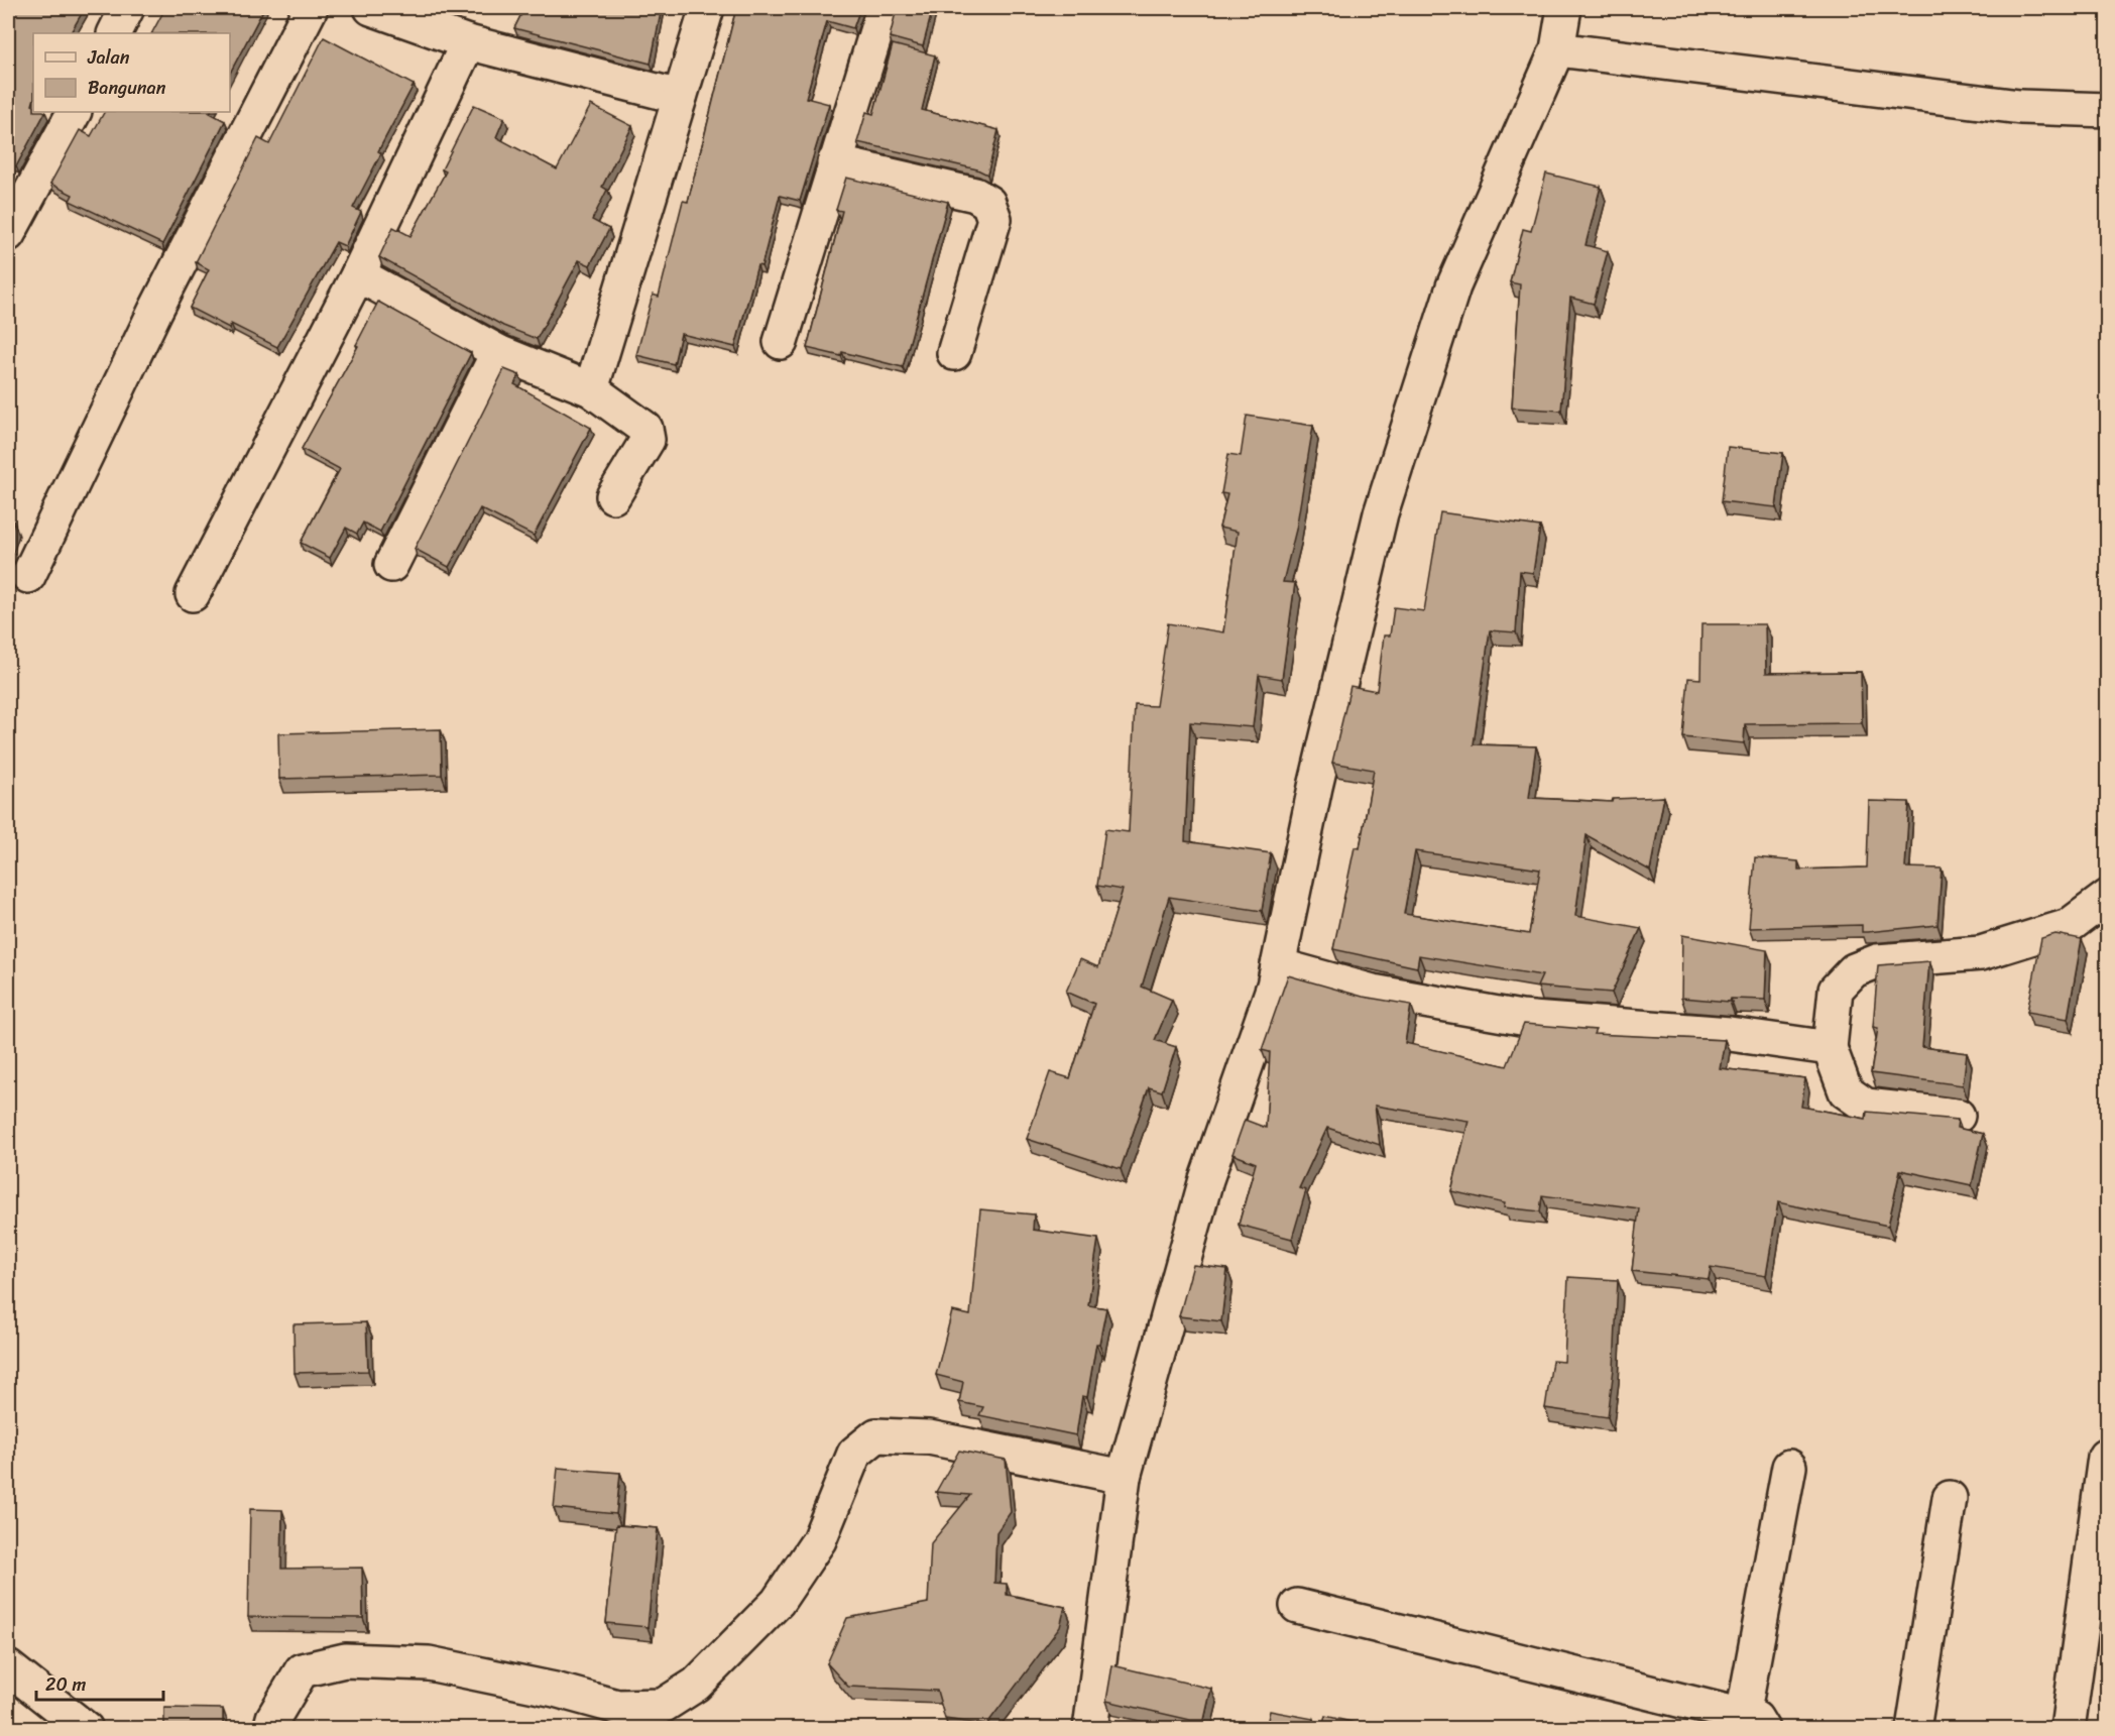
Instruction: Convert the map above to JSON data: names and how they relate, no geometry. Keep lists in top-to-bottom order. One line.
{"legend":["Jalan","Bangunan"],"scale_bar":"20 m"}
